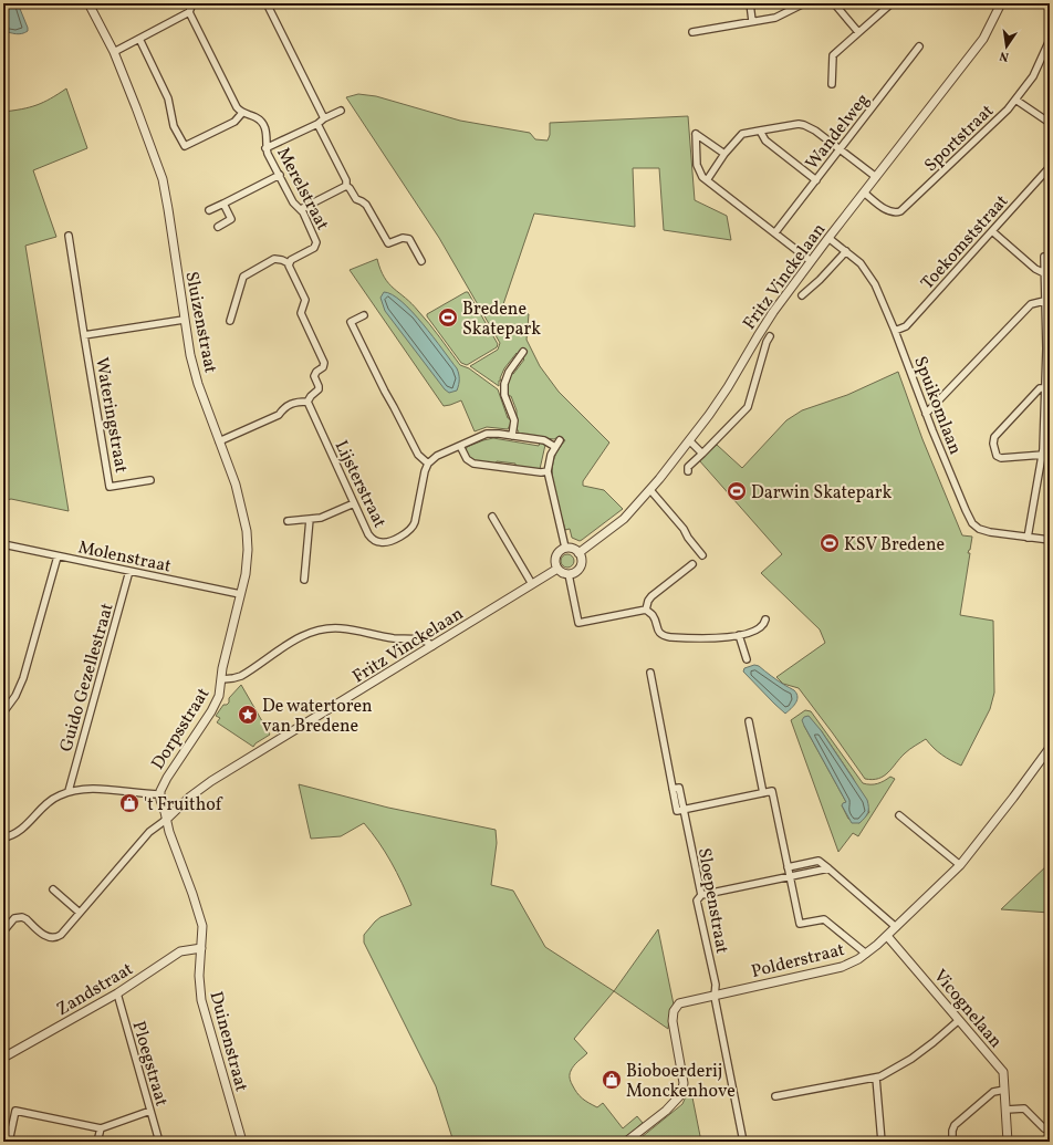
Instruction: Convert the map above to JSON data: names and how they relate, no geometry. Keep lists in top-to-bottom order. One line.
{"streets":{"street":["Wandelweg","Sportstraat","Merelstraat","Toekomststraat","Fritz Vinckelaan","Sluizenstraat","Spuikomlaan","Wateringstraat","Lijsterstraat","Molenstraat","Guido Gezellestraat","Dorpsstraat","Sloepenstraat","Polderstraat","Zandstraat","Vicognelaan","Duinenstraat","Ploegstraat"]},"crossings":[["Sportstraat","Fritz Vinckelaan"],["Toekomststraat","Spuikomlaan"],["Fritz Vinckelaan","Spuikomlaan"],["Fritz Vinckelaan","Dorpsstraat"],["Fritz Vinckelaan","Duinenstraat"],["Sluizenstraat","Wateringstraat"],["Sluizenstraat","Molenstraat"],["Sluizenstraat","Dorpsstraat"],["Molenstraat","Guido Gezellestraat"],["Guido Gezellestraat","Dorpsstraat"],["Dorpsstraat","Duinenstraat"],["Sloepenstraat","Polderstraat"],["Polderstraat","Vicognelaan"],["Zandstraat","Duinenstraat"],["Zandstraat","Ploegstraat"]],"places":{"sports":["Bredene Skatepark","Darwin Skatepark","KSV Bredene"],"place":["De watertoren van Bredene"],"shop":["'t Fruithof","Bioboerderij Monckenhove"]},"north":"bottom"}
